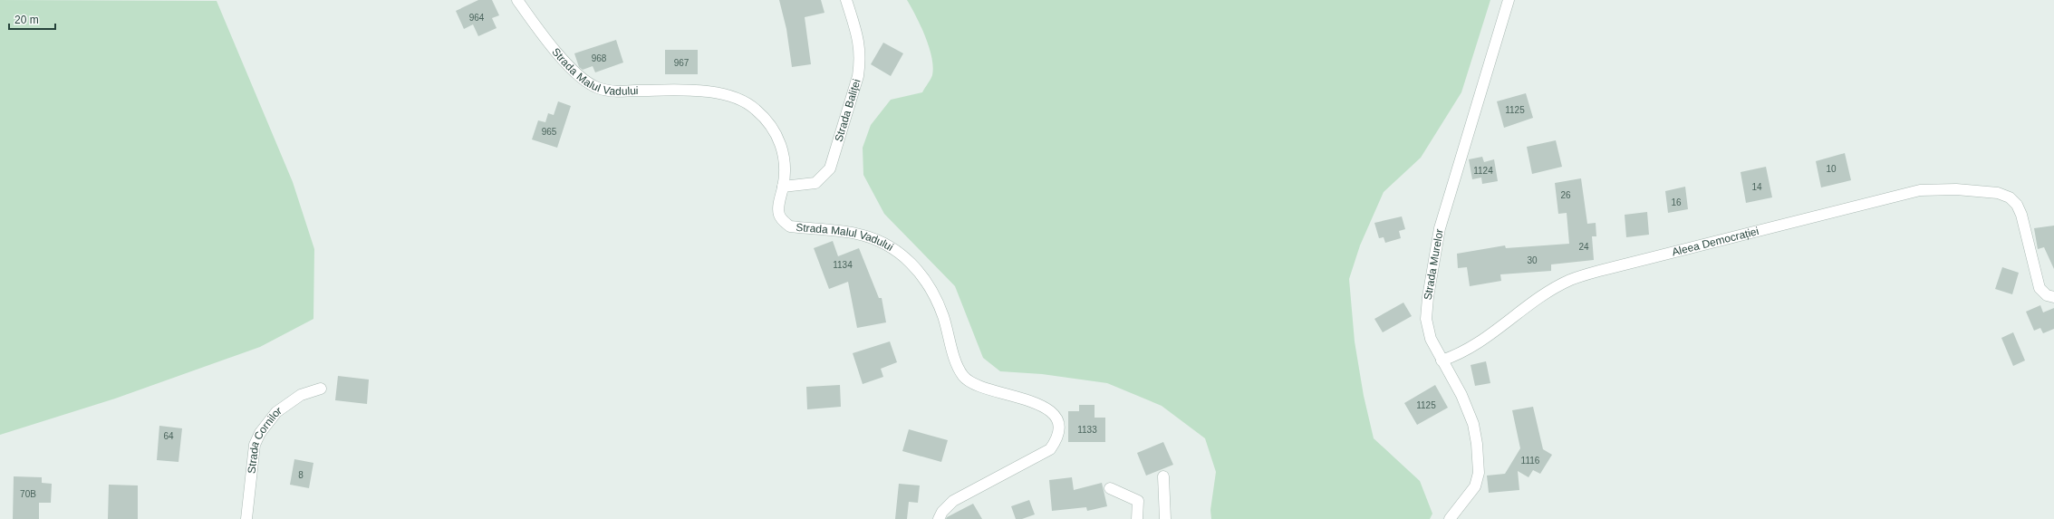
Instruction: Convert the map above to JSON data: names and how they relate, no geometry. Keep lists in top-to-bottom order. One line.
{"streets":{"street":["Strada Malul Vadului","Strada Baliței","Aleea Democrației","Strada Murelor","Strada Cornilor"]},"crossings":[["Strada Malul Vadului","Strada Baliței"],["Aleea Democrației","Strada Murelor"]],"house_numbers":["964","968","967","1125","965","10","1124","14","26","16","24","30","1134","1125","1133","64","1116","8","70B"],"scale_bar":"20 m"}
